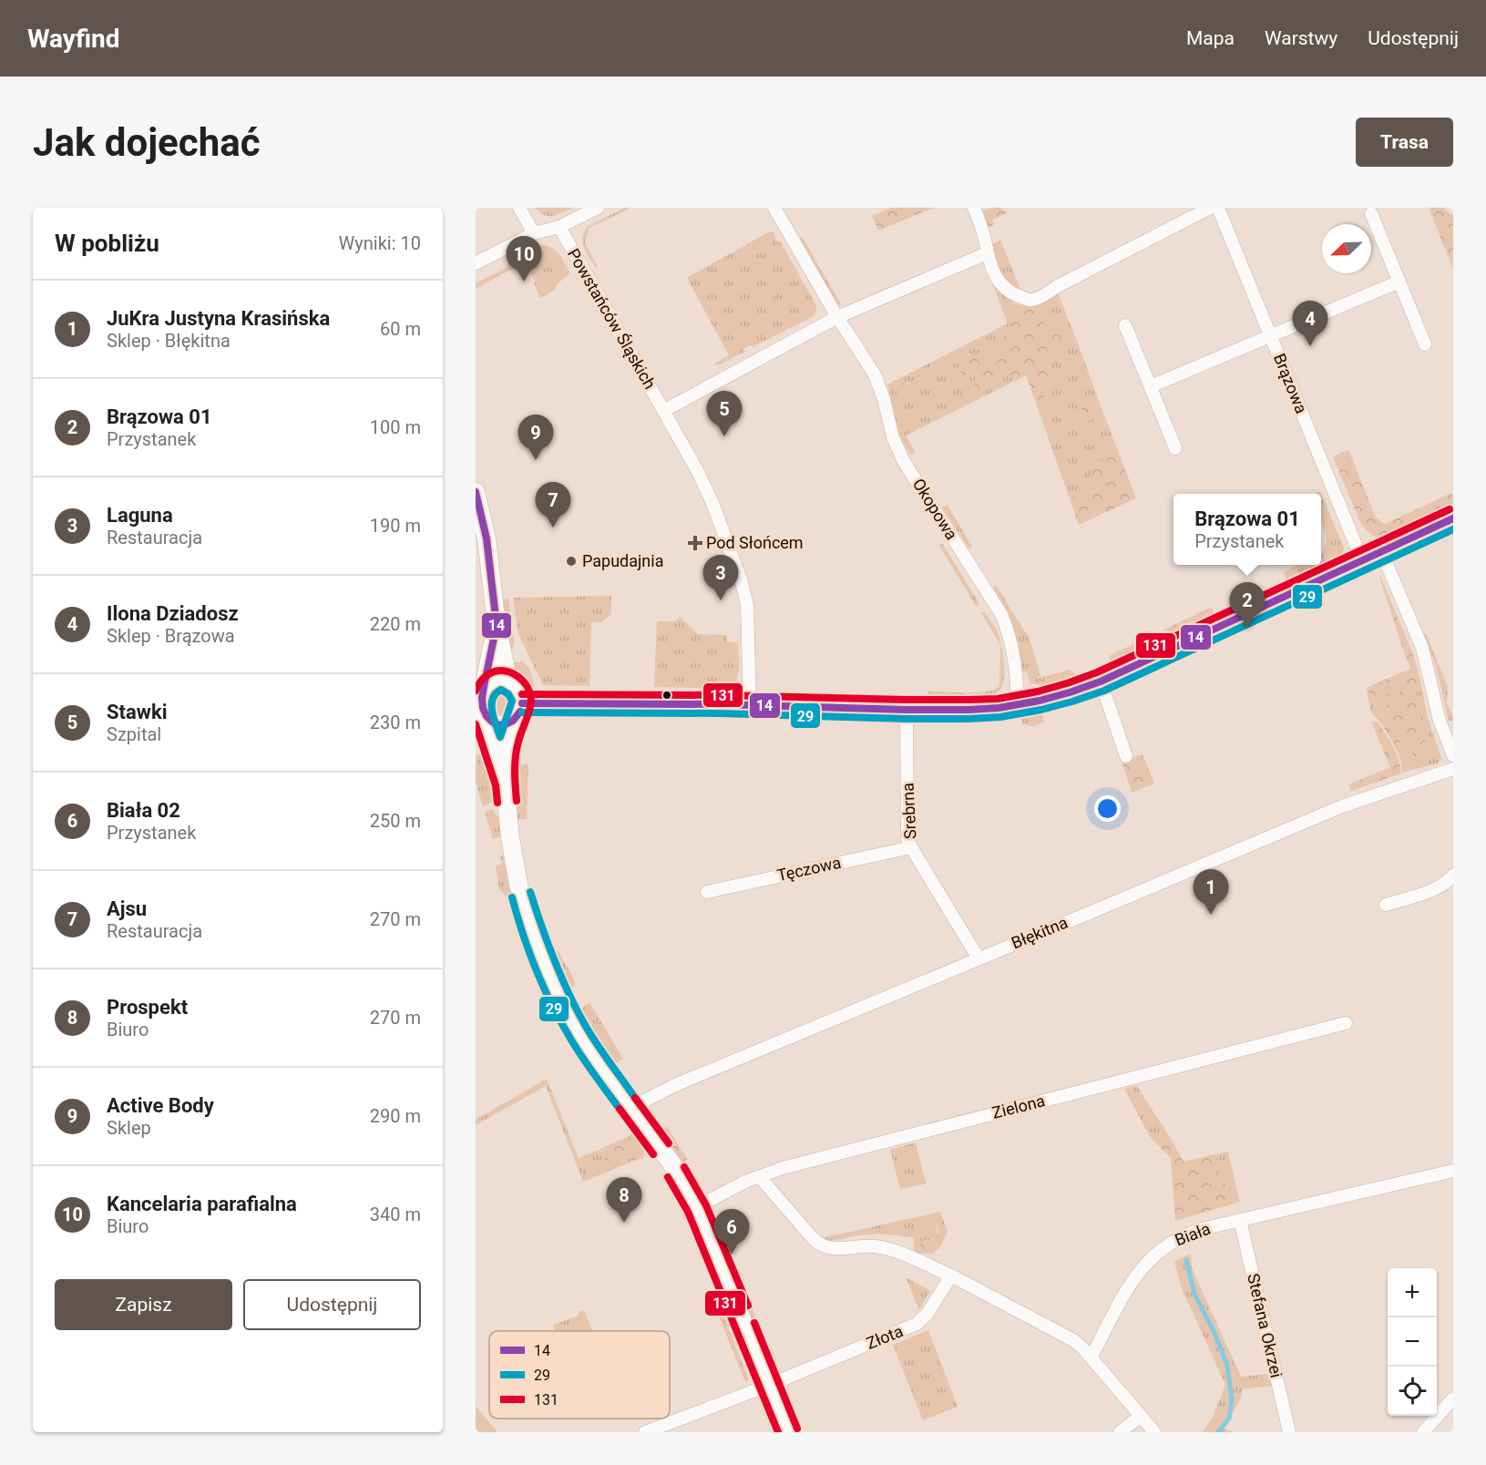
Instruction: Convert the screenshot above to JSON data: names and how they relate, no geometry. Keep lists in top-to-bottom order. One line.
{"streets":{"street":["Powstańców Śląskich","Brązowa","Okopowa","Srebrna","Tęczowa","Błękitna","Zielona","Biała","Stefana Okrzei","Złota"]},"crossings":[["Srebrna","Tęczowa"],["Srebrna","Błękitna"],["Biała","Stefana Okrzei"]],"places":{"health":["Pod Słońcem"],"other":["Papudajnia"]},"lines":["transit line 14","transit line 131","transit line 29"],"legend":["14","29","131"],"north":"bottom left","page":{"header":"Wayfind","nav":["Mapa","Warstwy","Udostępnij"],"buttons":["Trasa",["Zapisz","Udostępnij"]],"title":"Jak dojechać","heading":["W pobliżu","Wyniki: 10"],"pins":["10","4","5","9","7","3","2","1","8","6"],"list":[{"mark":"1","name":"JuKra Justyna Krasińska","note":"Sklep · Błękitna","value":"60 m"},{"mark":"2","name":"Brązowa 01","note":"Przystanek","value":"100 m"},{"mark":"3","name":"Laguna","note":"Restauracja","value":"190 m"},{"mark":"4","name":"Ilona Dziadosz","note":"Sklep · Brązowa","value":"220 m"},{"mark":"5","name":"Stawki","note":"Szpital","value":"230 m"},{"mark":"6","name":"Biała 02","note":"Przystanek","value":"250 m"},{"mark":"7","name":"Ajsu","note":"Restauracja","value":"270 m"},{"mark":"8","name":"Prospekt","note":"Biuro","value":"270 m"},{"mark":"9","name":"Active Body","note":"Sklep","value":"290 m"},{"mark":"10","name":"Kancelaria parafialna","note":"Biuro","value":"340 m"}],"popup":["Brązowa 01","Przystanek"],"map_buttons":["+","−"]}}
